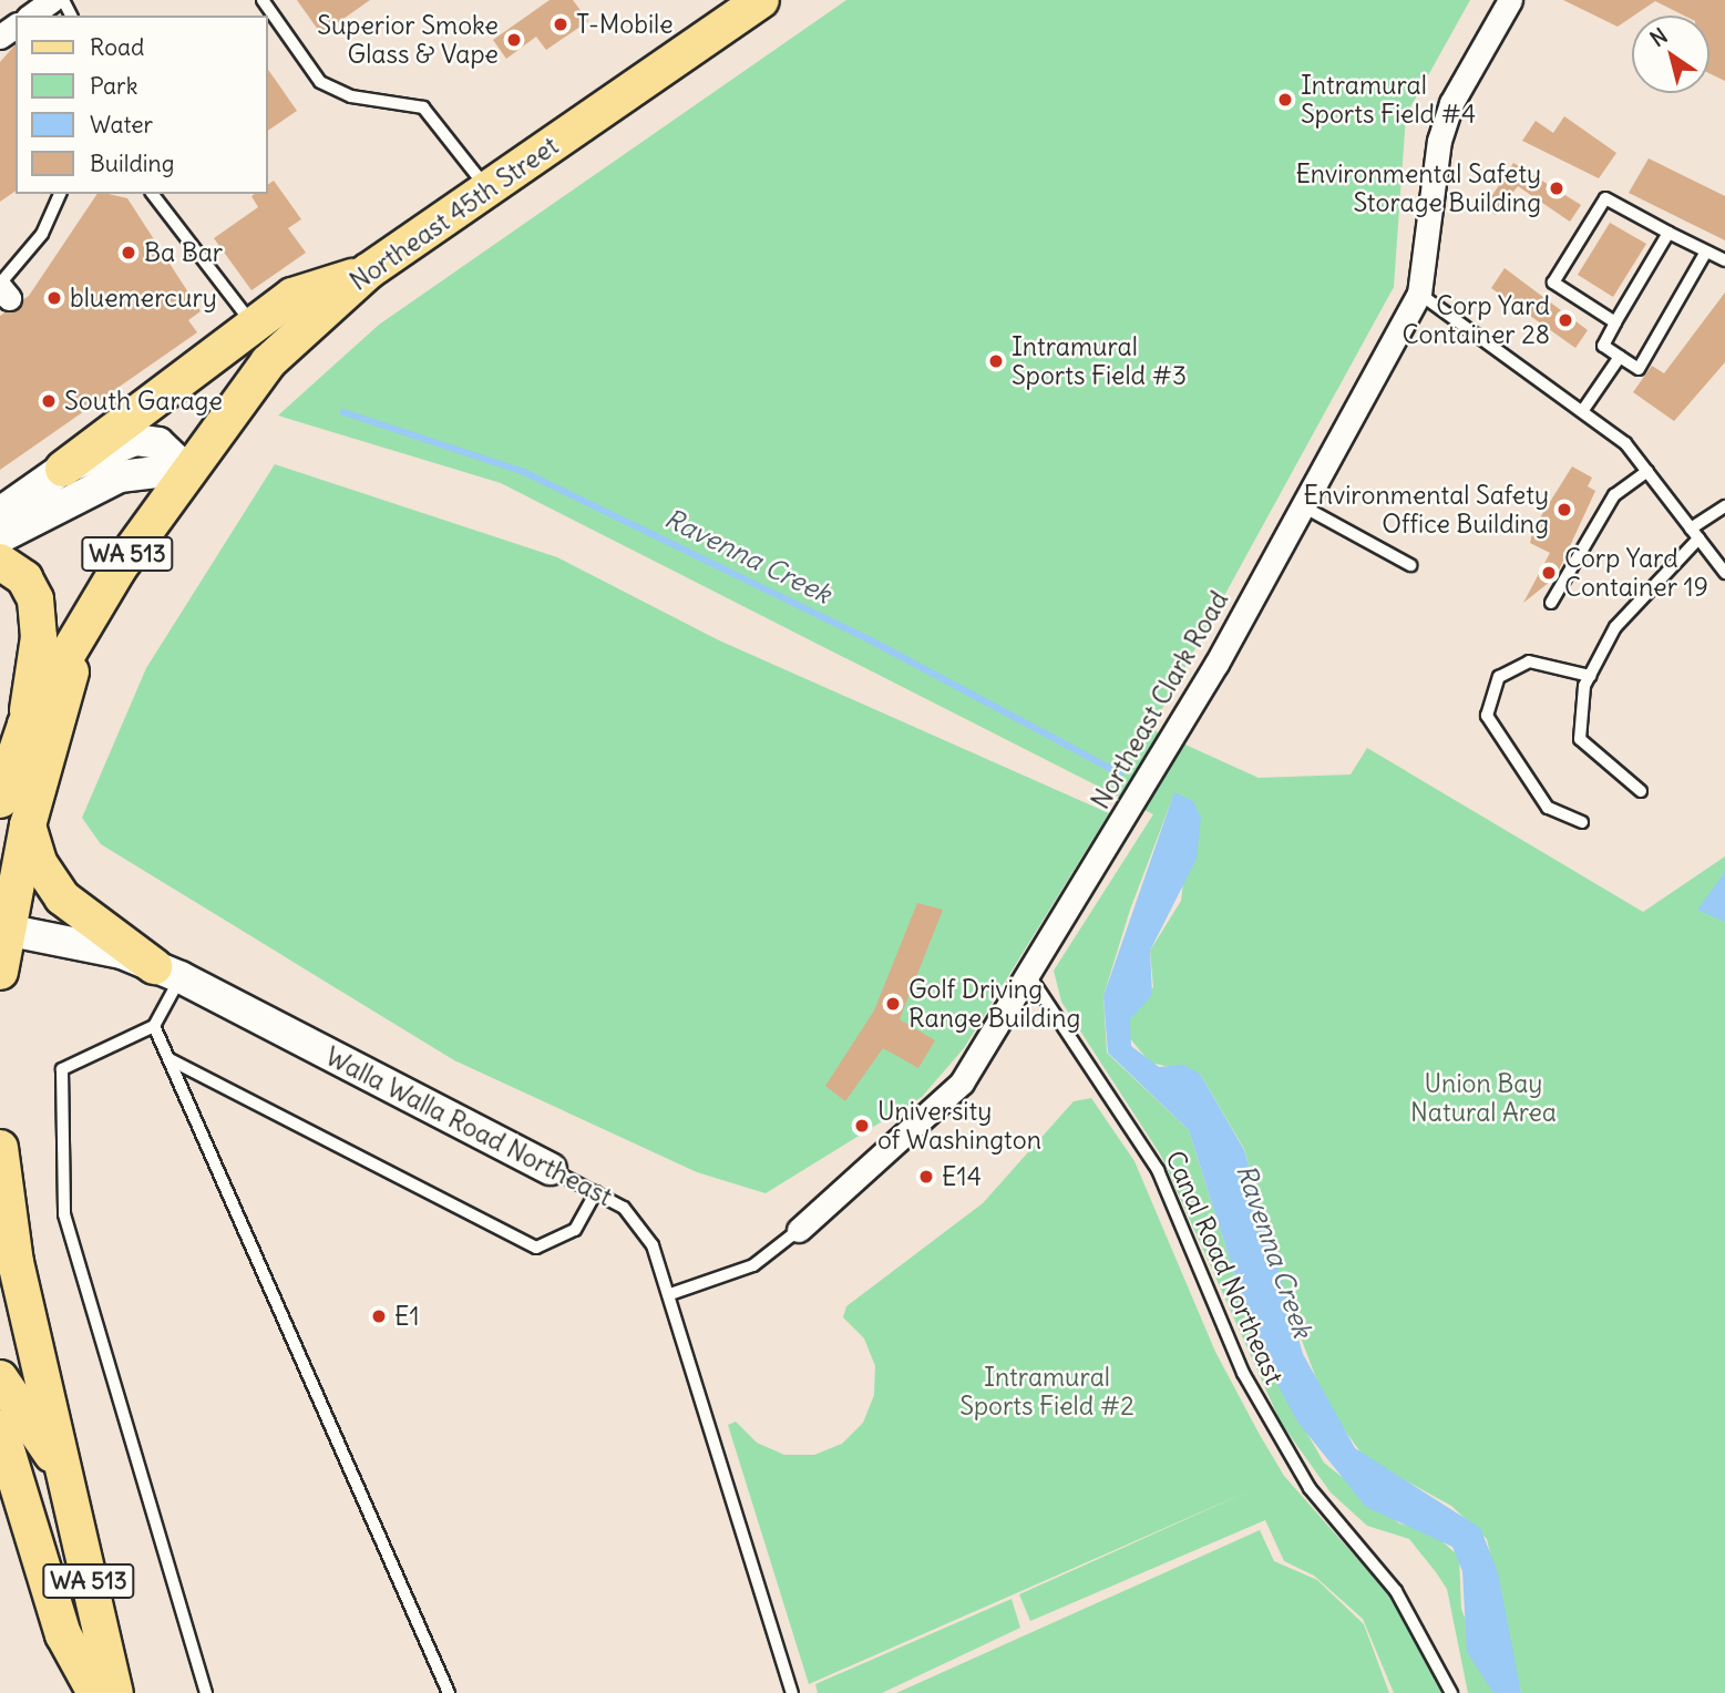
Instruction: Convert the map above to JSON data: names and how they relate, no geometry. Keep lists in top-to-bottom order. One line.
{"streets":{"main road":["Northeast 45th Street","WA 513"],"street":["Northeast Clark Road","Walla Walla Road Northeast"],"lane":["Canal Road Northeast"]},"crossings":[["Northeast 45th Street","WA 513"],["WA 513","Walla Walla Road Northeast"],["Northeast Clark Road","Walla Walla Road Northeast"],["Northeast Clark Road","Canal Road Northeast"]],"water":["Ravenna Creek"],"parks":["Union Bay Natural Area","Intramural Sports Field #2"],"places":["T-Mobile","Superior Smoke Glass & Vape","Intramural Sports Field #4","Environmental Safety Storage Building","Ba Bar","bluemercury","Corp Yard Container 28","Intramural Sports Field #3","South Garage","Environmental Safety Office Building","Corp Yard Container 19","Golf Driving Range Building","University of Washington","E14","E1"],"legend":["Road","Park","Water","Building"],"north":"top left"}
